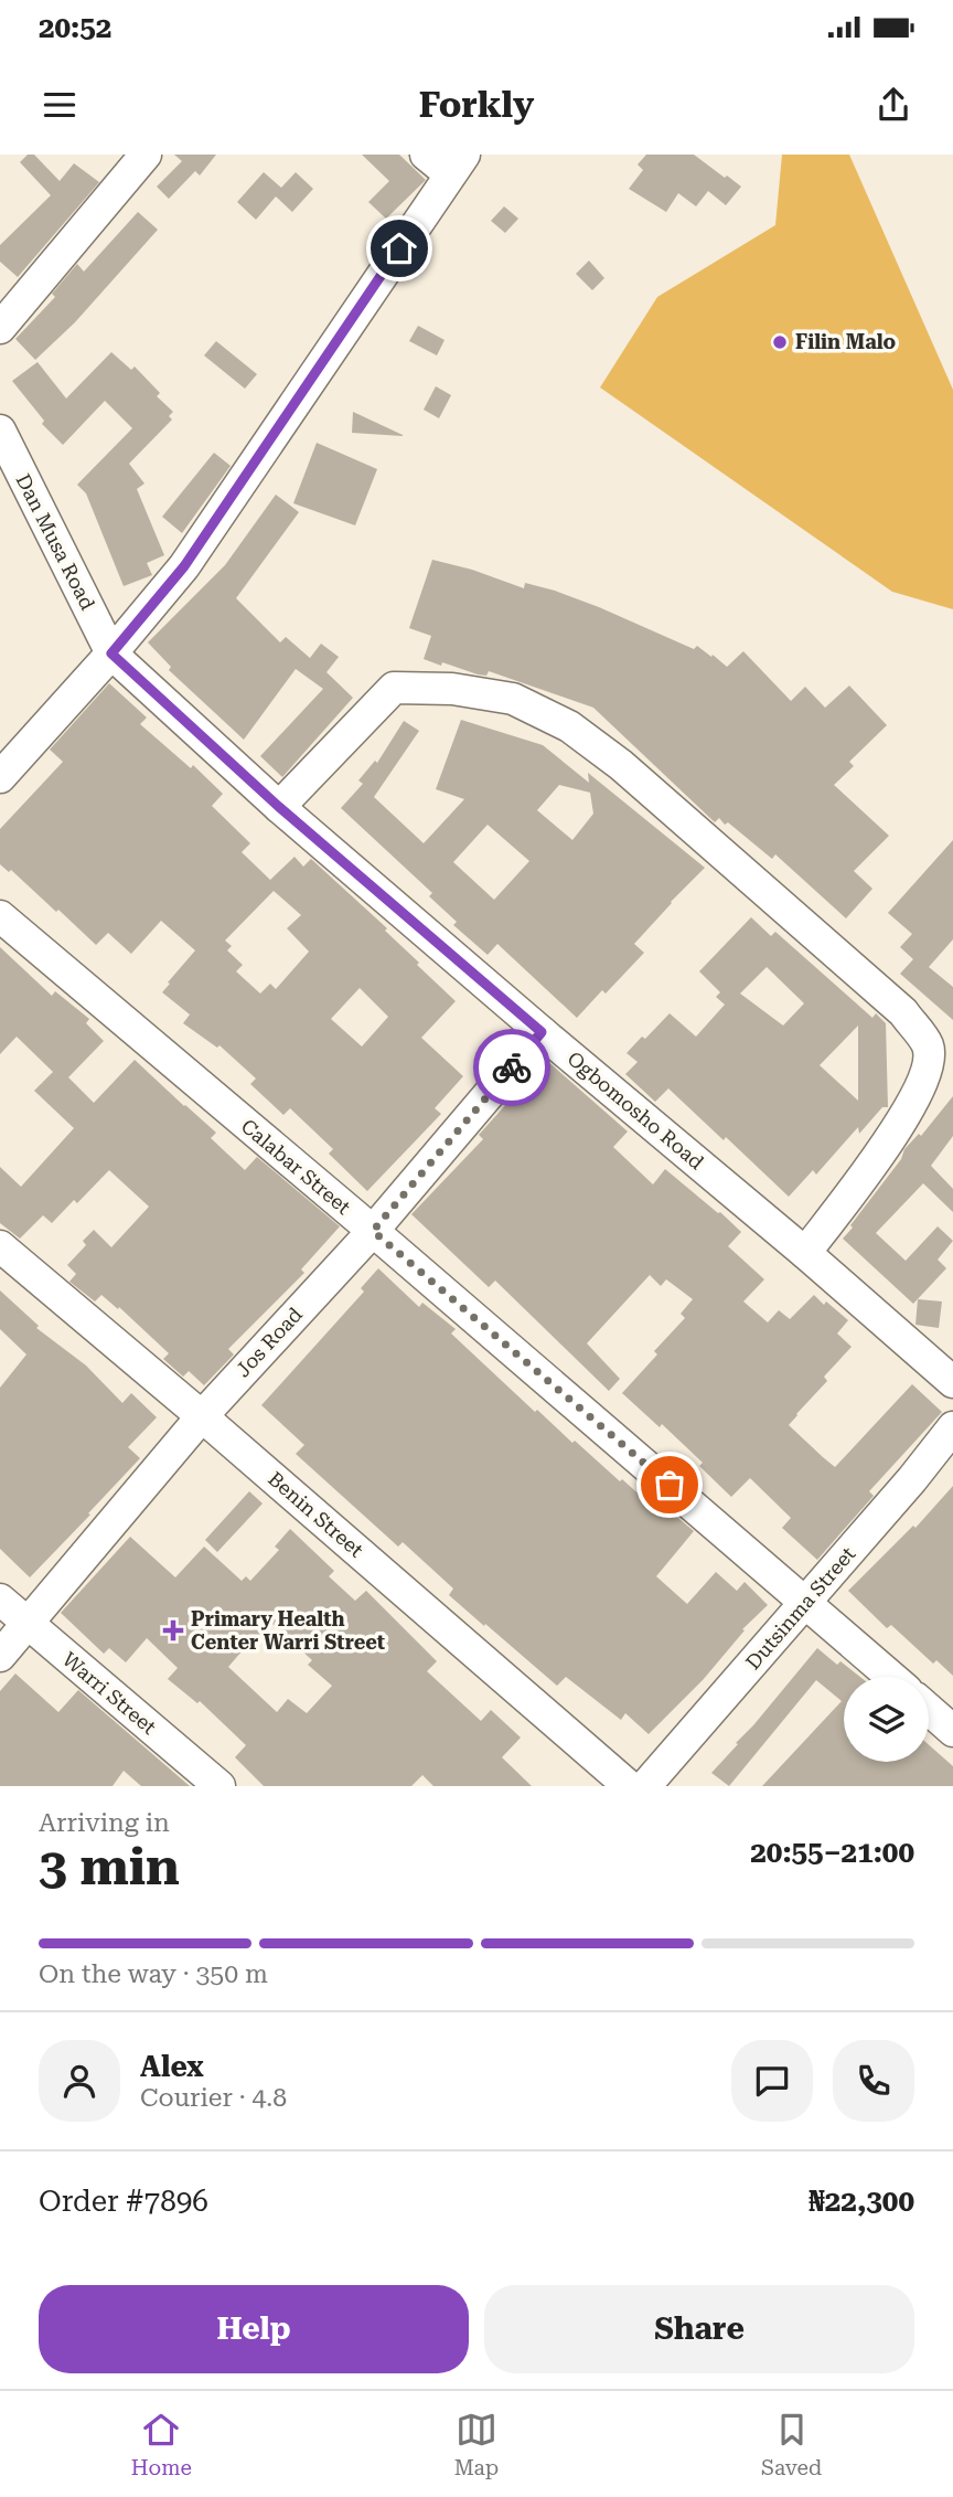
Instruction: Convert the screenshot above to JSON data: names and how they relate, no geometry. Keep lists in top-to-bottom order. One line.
{"streets":{"street":["Dan Musa Road","Ogbomosho Road","Calabar Street","Jos Road","Benin Street","Dutsinma Street","Warri Street"]},"crossings":[["Dan Musa Road","Ogbomosho Road"],["Ogbomosho Road","Jos Road"],["Calabar Street","Jos Road"],["Calabar Street","Dutsinma Street"],["Jos Road","Benin Street"],["Jos Road","Warri Street"]],"places":{"other":["Filin Malo"],"health":["Primary Health Center Warri Street"]},"page":{"status":"20:52","header":"Forkly","heading":["3 min","Arriving in","20:55–21:00"],"panel":["Alex","Courier · 4.8","Order #7896","₦22,300"],"bar":"On the way · 350 m","buttons":["Help","Share"],"tabs":["Home","Map","Saved"]}}
